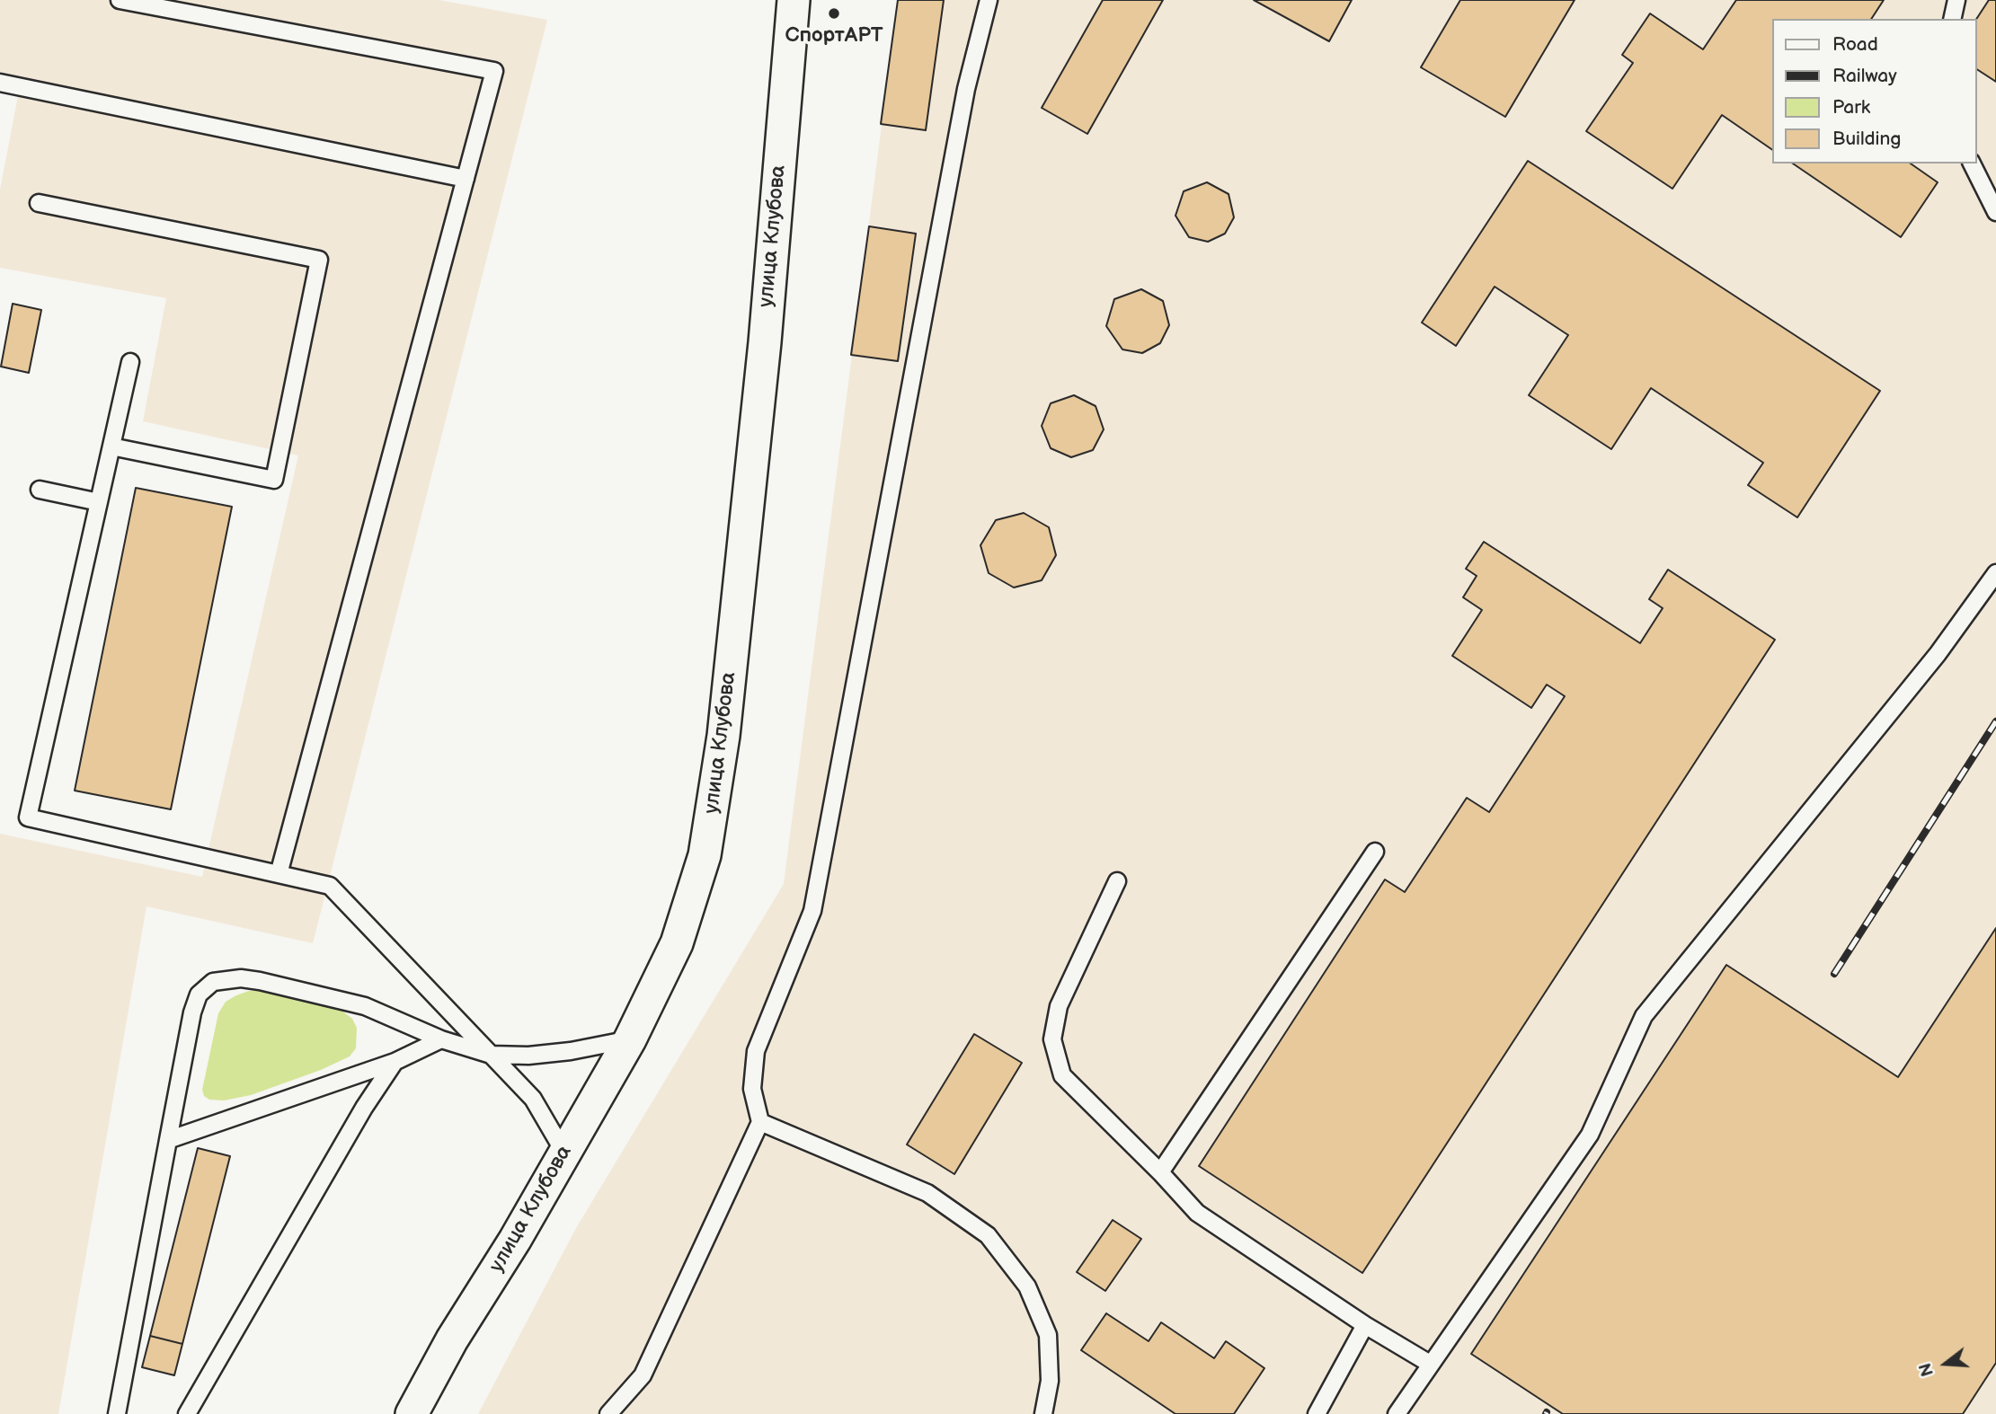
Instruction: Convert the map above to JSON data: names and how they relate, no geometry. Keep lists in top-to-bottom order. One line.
{"streets":{"street":["улица Клубова"]},"places":["СпортАРТ"],"legend":["Road","Railway","Park","Building"],"north":"left"}
